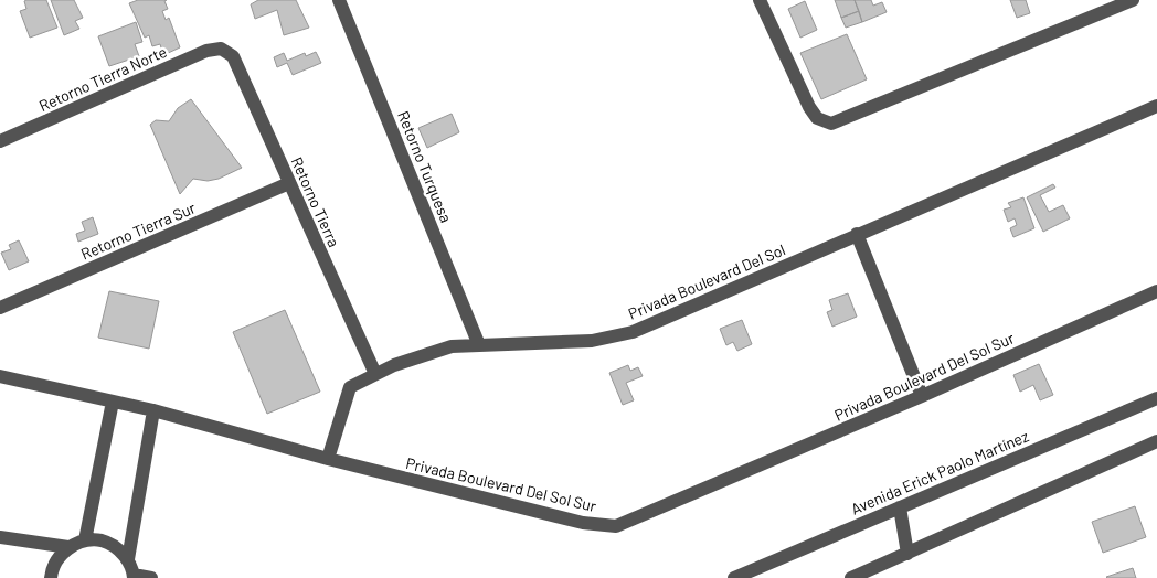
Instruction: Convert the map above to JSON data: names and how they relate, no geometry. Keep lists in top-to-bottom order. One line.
{"streets":{"street":["Retorno Tierra Norte","Retorno Turquesa","Retorno Tierra","Retorno Tierra Sur","Privada Boulevard Del Sol","Privada Boulevard Del Sol Sur","Avenida Erick Paolo Martínez"]},"crossings":[["Retorno Tierra Norte","Retorno Tierra"],["Retorno Turquesa","Privada Boulevard Del Sol"],["Retorno Tierra","Retorno Tierra Sur"],["Retorno Tierra","Privada Boulevard Del Sol"],["Privada Boulevard Del Sol","Privada Boulevard Del Sol Sur"]]}
